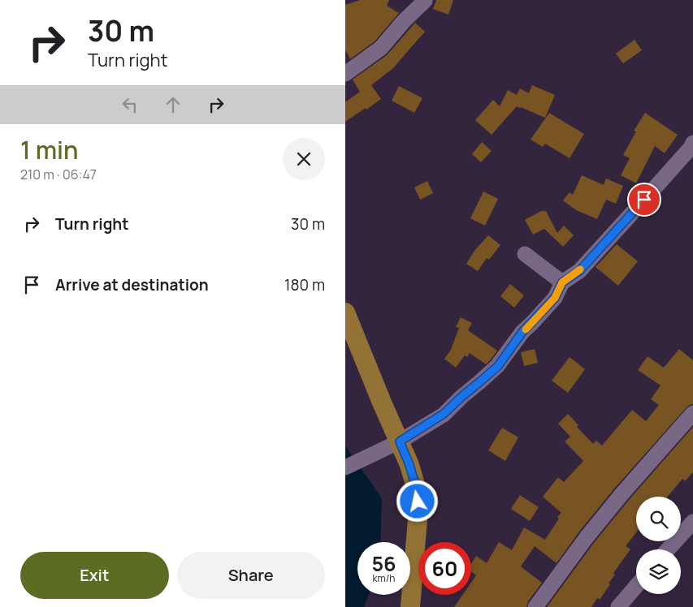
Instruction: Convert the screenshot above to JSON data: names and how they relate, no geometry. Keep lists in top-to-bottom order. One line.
{"page":{"turn":["30 m","Turn right"],"heading":["1 min","210 m · 06:47"],"list":[{"name":"Turn right","value":"30 m"},{"name":"Arrive at destination","value":"180 m"}],"speed":"56 km/h","limit":"60","buttons":["Exit","Share"]}}
